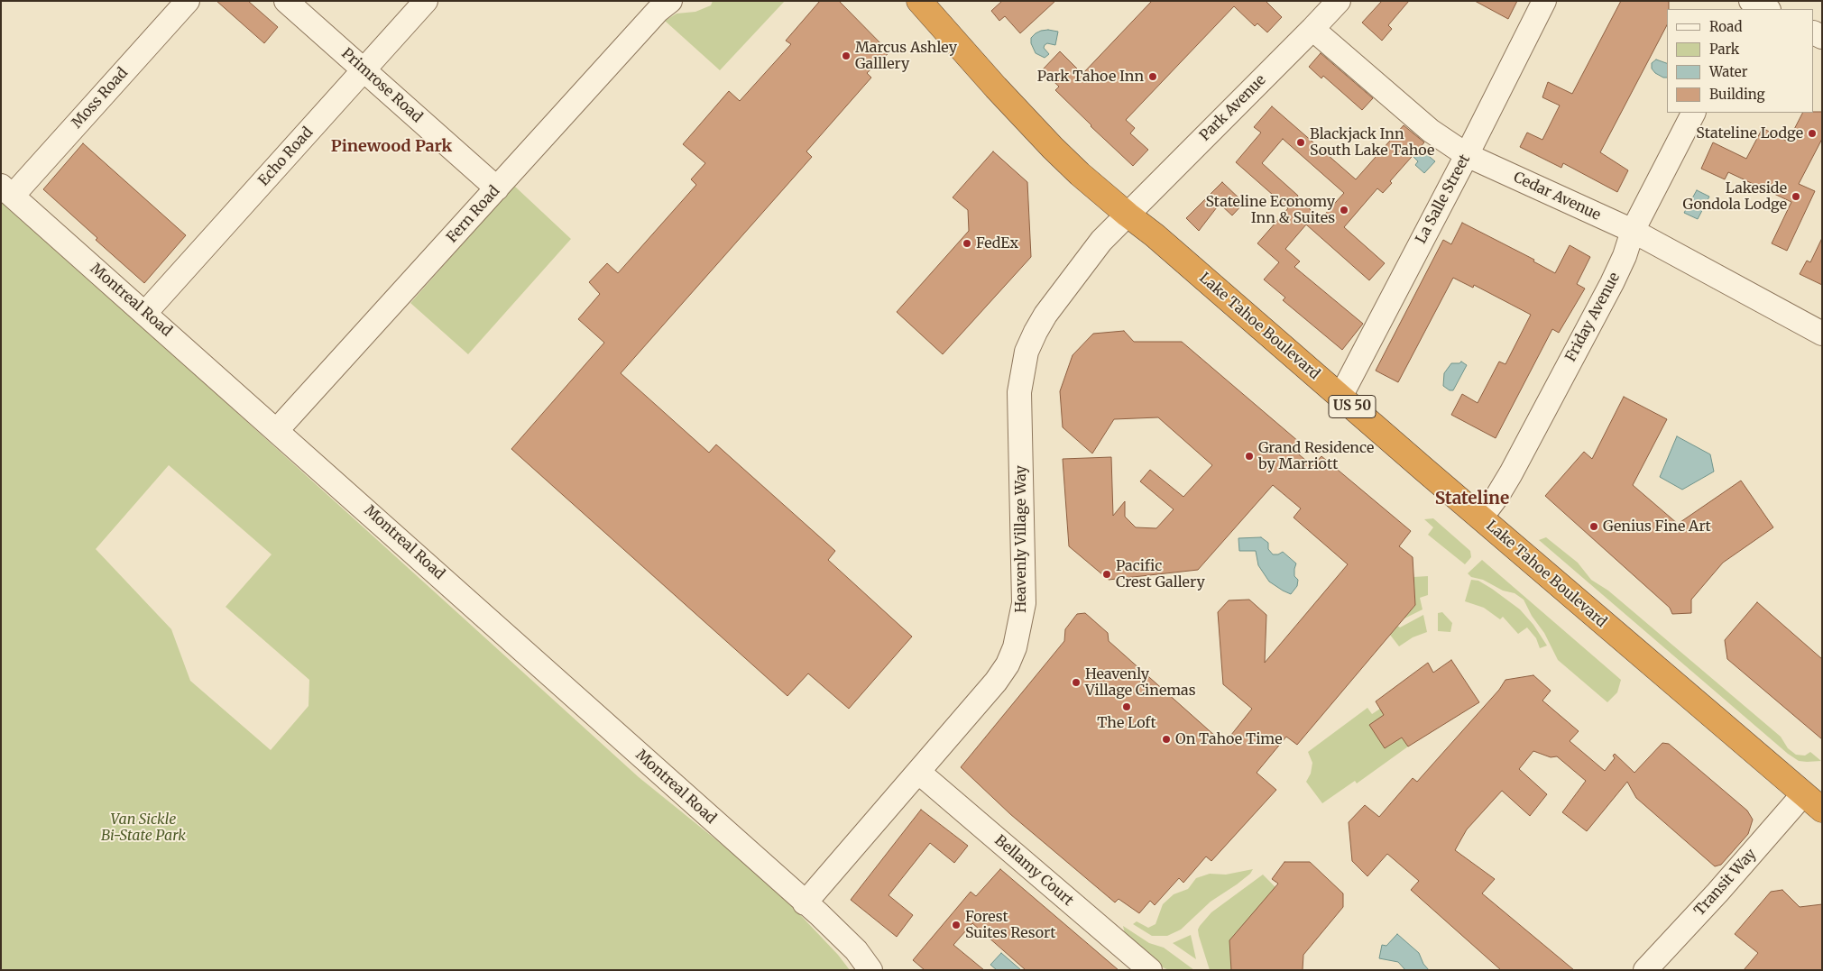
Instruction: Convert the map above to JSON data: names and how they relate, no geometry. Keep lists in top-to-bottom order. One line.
{"streets":{"highway":["Lake Tahoe Boulevard","US 50"],"street":["Primrose Road","Moss Road","Park Avenue","Echo Road","Cedar Avenue","La Salle Street","Fern Road","Montreal Road","Friday Avenue","Heavenly Village Way","Bellamy Court","Transit Way"]},"crossings":[["Primrose Road","Echo Road"],["Primrose Road","Fern Road"],["Moss Road","Montreal Road"],["Park Avenue","Cedar Avenue"],["Park Avenue","Lake Tahoe Boulevard"],["Park Avenue","Heavenly Village Way"],["Echo Road","Montreal Road"],["Cedar Avenue","La Salle Street"],["Cedar Avenue","Friday Avenue"],["La Salle Street","Lake Tahoe Boulevard"],["Fern Road","Montreal Road"],["Montreal Road","Heavenly Village Way"],["Friday Avenue","Lake Tahoe Boulevard"],["Lake Tahoe Boulevard","Heavenly Village Way"],["Lake Tahoe Boulevard","Transit Way"],["Heavenly Village Way","Bellamy Court"]],"districts":["Pinewood Park","Stateline"],"parks":["Van Sickle Bi-State Park"],"places":["Marcus Ashley Galllery","Park Tahoe Inn","Stateline Lodge","Blackjack Inn South Lake Tahoe","Lakeside Gondola Lodge","Stateline Economy Inn & Suites","FedEx","Grand Residence by Marriott","Genius Fine Art","Pacific Crest Gallery","Heavenly Village Cinemas","The Loft","On Tahoe Time","Forest Suites Resort"],"legend":["Road","Park","Water","Building"]}
